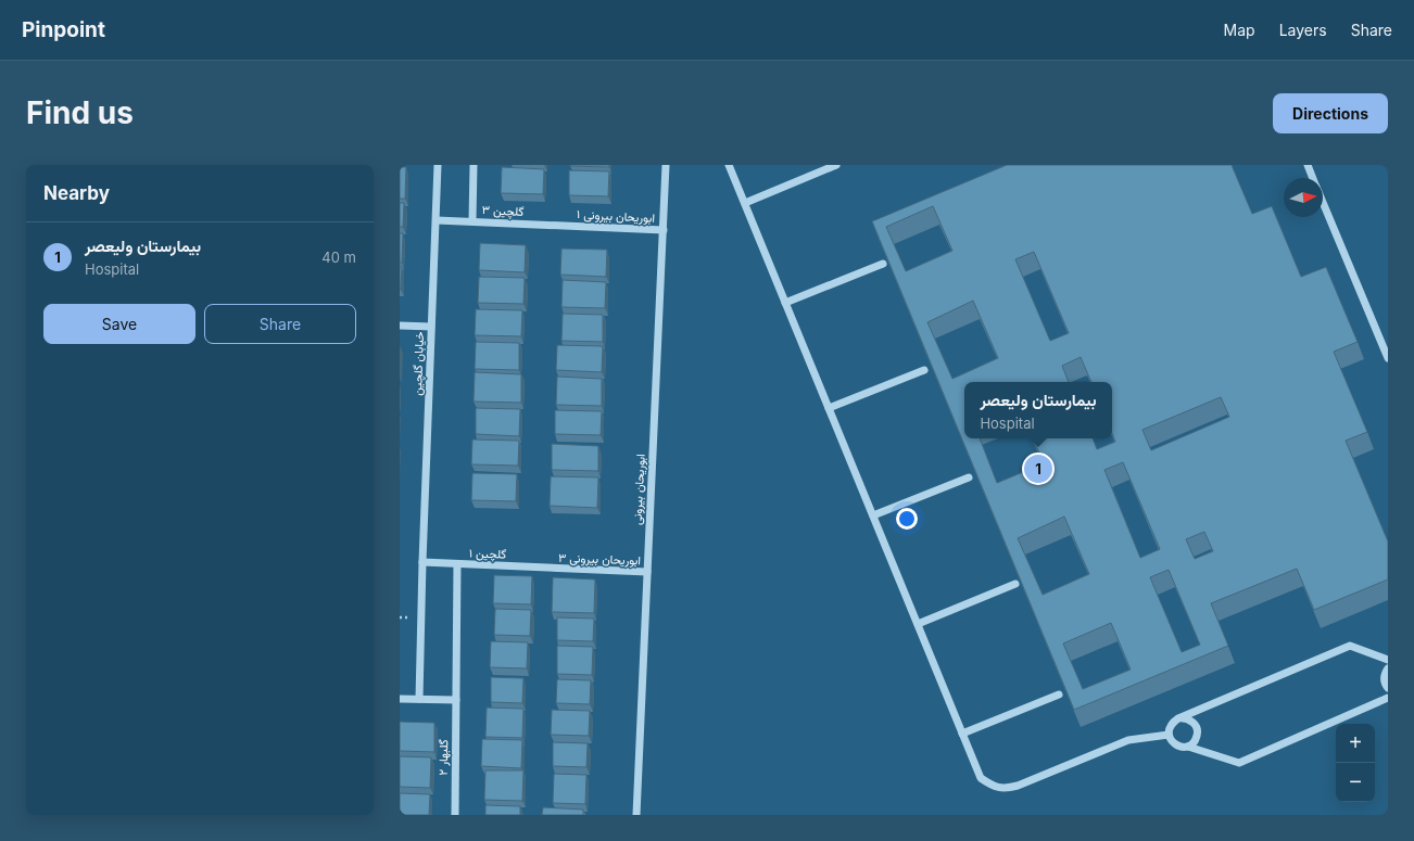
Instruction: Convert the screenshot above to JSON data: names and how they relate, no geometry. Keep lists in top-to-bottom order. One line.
{"streets":{"street":["گلچین ۳","ابوریحان بیرونی ۱","خیابان گلچین","ابوریحان بیرونی","گلچین ۱","ابوریحان بیرونی ۳","گلبهار ۲"]},"crossings":[["گلچین ۳","ابوریحان بیرونی ۱"],["گلچین ۳","خیابان گلچین"],["ابوریحان بیرونی ۱","ابوریحان بیرونی"],["خیابان گلچین","گلچین ۱"],["ابوریحان بیرونی","ابوریحان بیرونی ۳"],["گلچین ۱","ابوریحان بیرونی ۳"],["گلچین ۱","گلبهار ۲"]],"north":"right","page":{"header":"Pinpoint","nav":["Map","Layers","Share"],"buttons":["Directions",["Save","Share"]],"title":"Find us","heading":"Nearby","list":[{"mark":"1","name":"بیمارستان ولیعصر","note":"Hospital","value":"40 m"}],"popup":["بیمارستان ولیعصر","Hospital"],"pins":"1","map_buttons":["+","−"]}}
